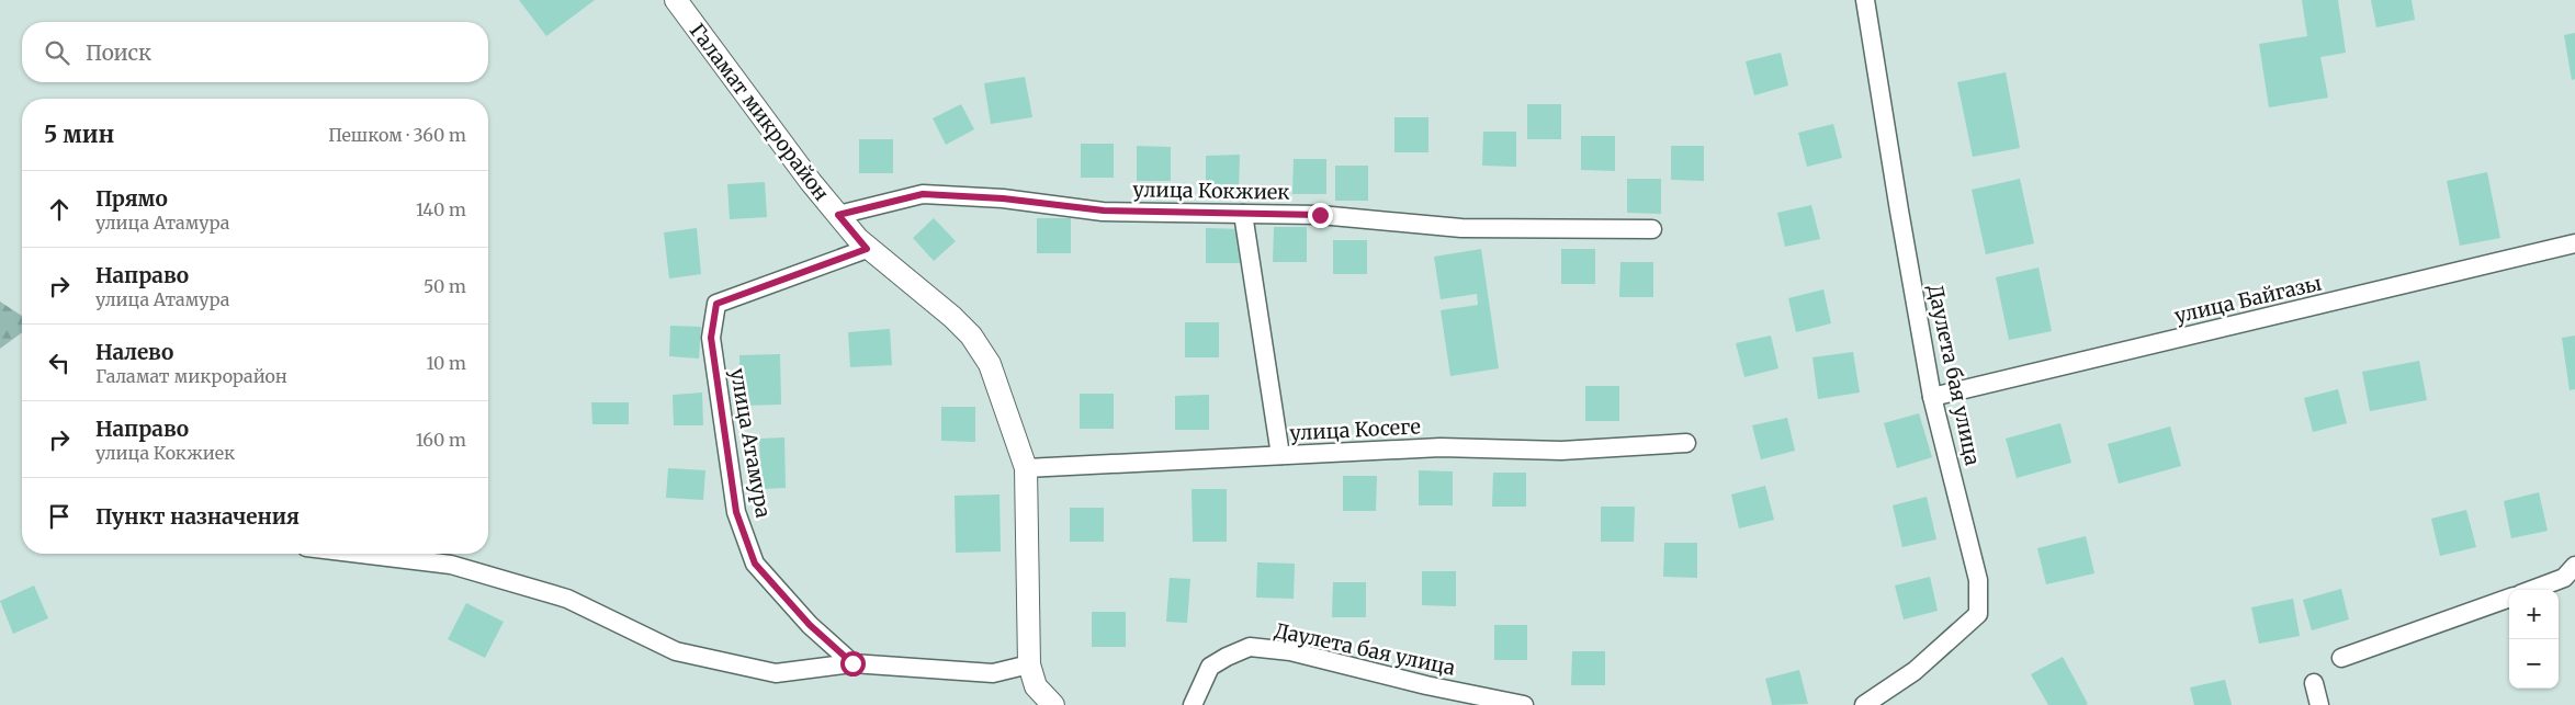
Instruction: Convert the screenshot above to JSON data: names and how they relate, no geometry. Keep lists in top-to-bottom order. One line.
{"streets":{"street":["Галамат микрорайон","улица Кокжиек","улица Байгазы","Даулета бая улица","улица Косеге","улица Атамура"]},"crossings":[["Галамат микрорайон","улица Кокжиек"],["Галамат микрорайон","улица Косеге"],["Галамат микрорайон","улица Атамура"],["улица Байгазы","Даулета бая улица"]],"page":{"search":"Поиск","heading":["5 мин","Пешком · 360 m"],"list":[["Прямо","улица Атамура","140 m"],["Направо","улица Атамура","50 m"],["Налево","Галамат микрорайон","10 m"],["Направо","улица Кокжиек","160 m"],"Пункт назначения"],"map_buttons":["+","−"]}}
